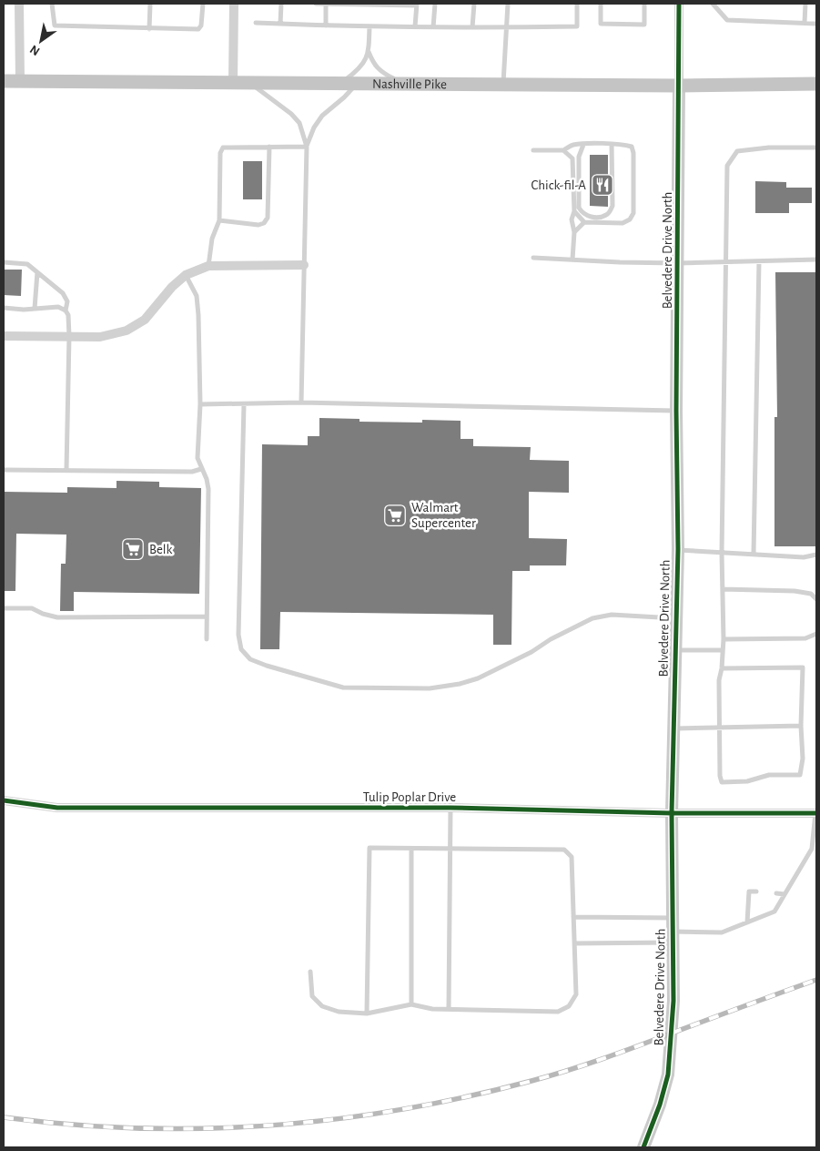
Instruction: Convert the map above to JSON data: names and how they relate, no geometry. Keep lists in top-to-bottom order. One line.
{"streets":{"main road":["Nashville Pike"],"street":["Belvedere Drive North","Tulip Poplar Drive"]},"crossings":[["Nashville Pike","Belvedere Drive North"],["Belvedere Drive North","Tulip Poplar Drive"]],"places":{"restaurant":["Chick-fil-A"],"supermarket":["Walmart Supercenter","Belk"]},"north":"bottom left"}
